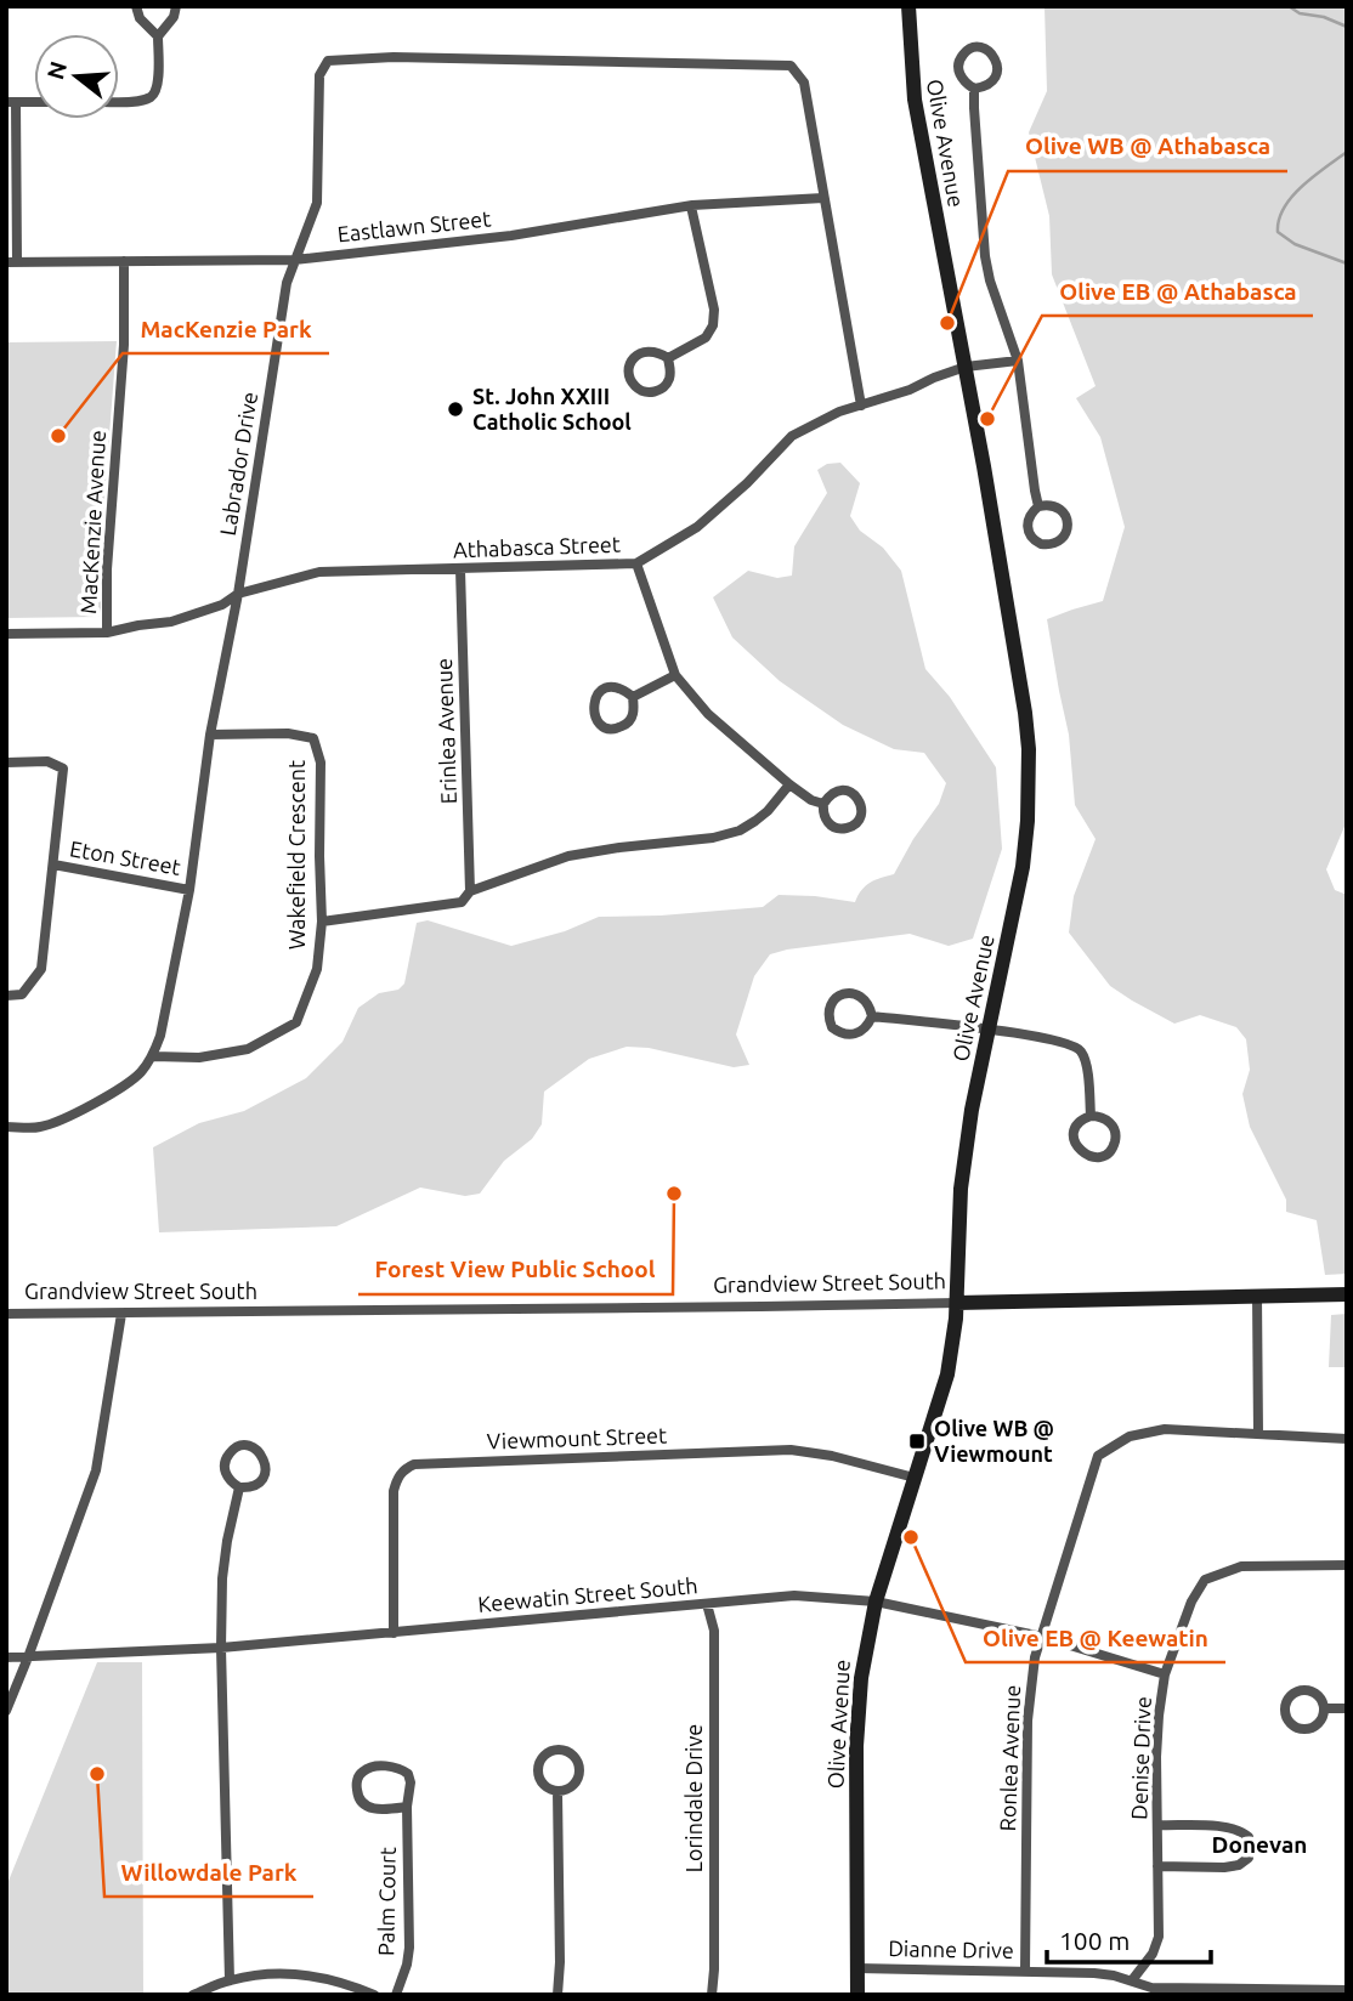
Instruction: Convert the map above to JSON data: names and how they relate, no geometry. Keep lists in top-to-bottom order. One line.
{"streets":{"main road":["Olive Avenue","Grandview Street South"],"street":["Eastlawn Street","Labrador Drive","MacKenzie Avenue","Athabasca Street","Erinlea Avenue","Wakefield Crescent","Eton Street","Viewmount Street","Keewatin Street South","Ronlea Avenue","Denise Drive","Lorindale Drive","Palm Court","Dianne Drive"]},"crossings":[["Olive Avenue","Athabasca Street"],["Olive Avenue","Grandview Street South"],["Olive Avenue","Viewmount Street"],["Olive Avenue","Keewatin Street South"],["Olive Avenue","Dianne Drive"],["Eastlawn Street","Labrador Drive"],["Eastlawn Street","MacKenzie Avenue"],["Labrador Drive","Athabasca Street"],["Labrador Drive","Wakefield Crescent"],["Labrador Drive","Eton Street"],["MacKenzie Avenue","Athabasca Street"],["Athabasca Street","Erinlea Avenue"],["Viewmount Street","Keewatin Street South"],["Keewatin Street South","Ronlea Avenue"],["Keewatin Street South","Denise Drive"],["Keewatin Street South","Lorindale Drive"],["Ronlea Avenue","Dianne Drive"],["Denise Drive","Dianne Drive"]],"districts":["Donevan"],"places":{"other":["Olive WB @ Athabasca","St. John XXIII Catholic School","Olive EB @ Athabasca","MacKenzie Park","Forest View Public School","Olive EB @ Keewatin","Willowdale Park"],"transit":["Olive WB @ Viewmount"]},"scale_bar":"100 m","north":"left"}
